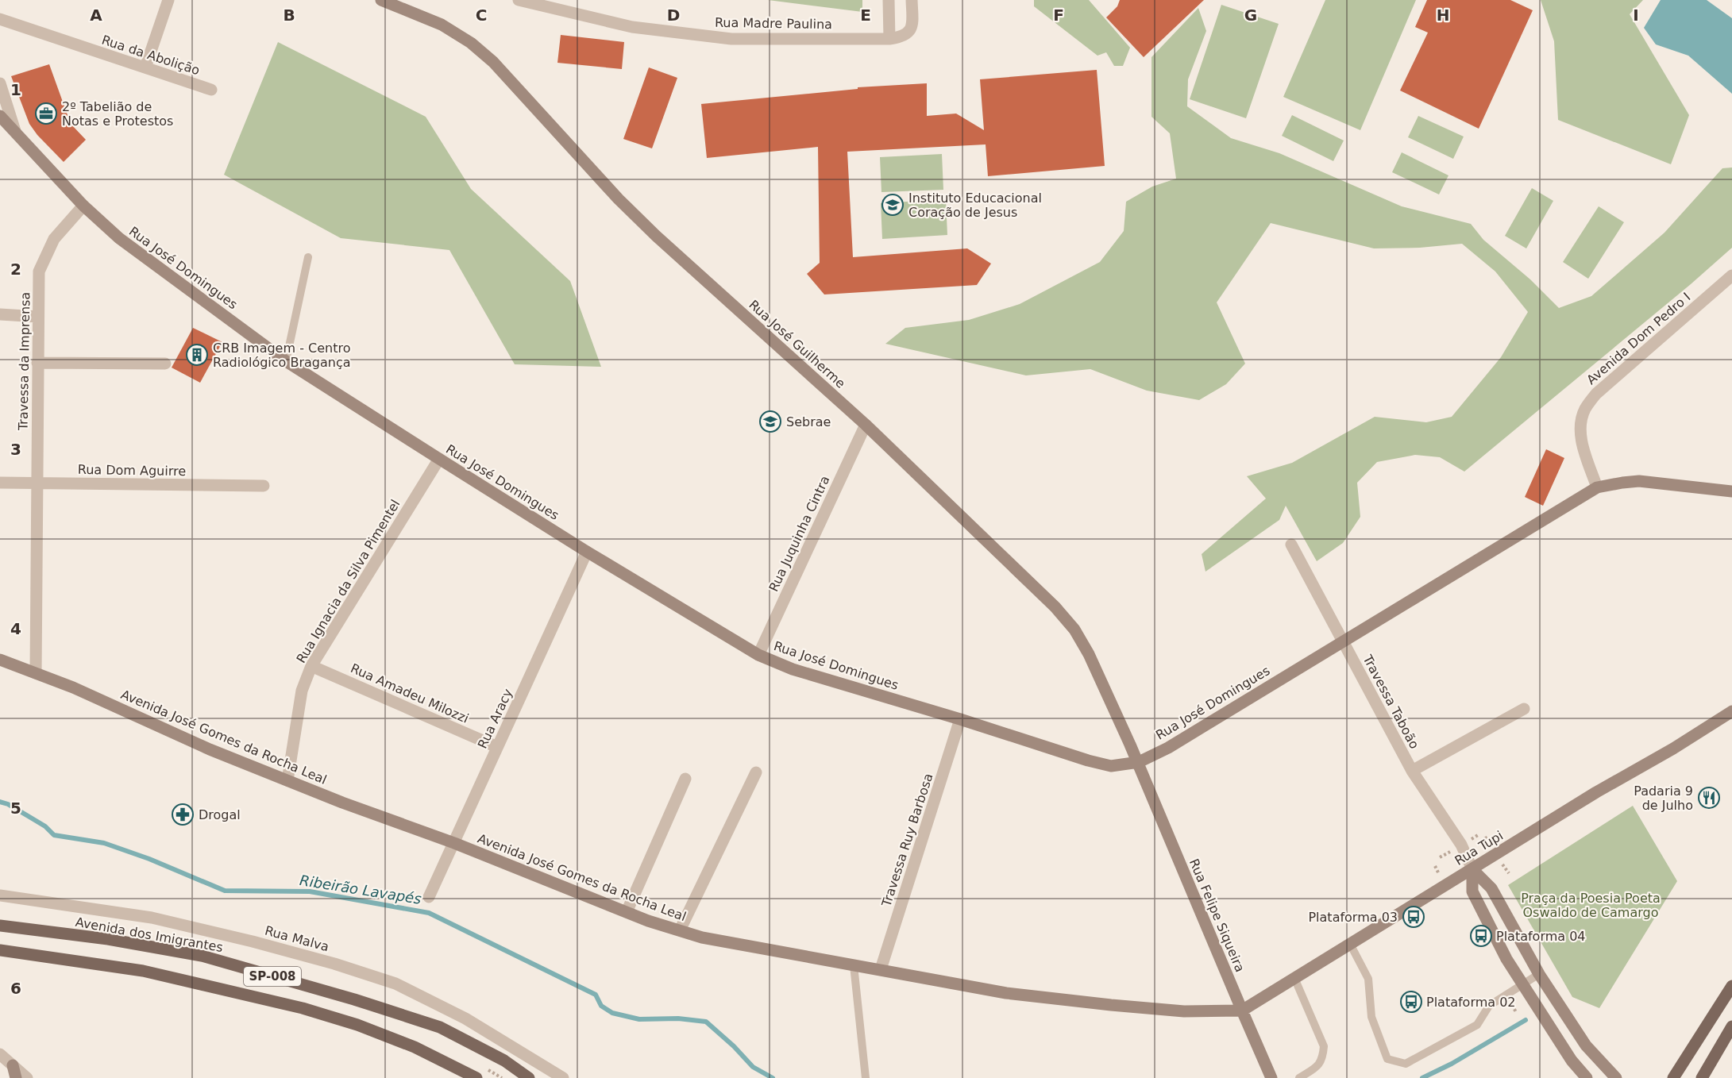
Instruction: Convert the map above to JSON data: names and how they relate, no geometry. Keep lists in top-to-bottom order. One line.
{"streets":{"main road":["Avenida dos Imigrantes","SP-008"],"street":["Rua Madre Paulina","Rua da Abolição","Rua José Domingues","Avenida Dom Pedro I","Rua José Guilherme","Travessa da Imprensa","Rua Dom Aguirre","Rua Juquinha Cintra","Rua Ignacia da Silva Pimentel","Rua Amadeu Milozzi","Travessa Taboão","Rua Aracy","Avenida José Gomes da Rocha Leal","Travessa Ruy Barbosa","Rua Tupi","Rua Felipe Siqueira","Rua Malva"]},"crossings":[["Rua José Domingues","Avenida Dom Pedro I"],["Rua José Domingues","Rua José Guilherme"],["Rua José Domingues","Travessa da Imprensa"],["Rua José Domingues","Rua Juquinha Cintra"],["Rua José Domingues","Rua Ignacia da Silva Pimentel"],["Rua José Domingues","Travessa Taboão"],["Rua José Domingues","Rua Aracy"],["Rua José Domingues","Travessa Ruy Barbosa"],["Rua José Domingues","Rua Felipe Siqueira"],["Rua José Guilherme","Rua Juquinha Cintra"],["Rua José Guilherme","Rua Felipe Siqueira"],["Travessa da Imprensa","Rua Dom Aguirre"],["Travessa da Imprensa","Avenida José Gomes da Rocha Leal"],["Rua Ignacia da Silva Pimentel","Rua Amadeu Milozzi"],["Rua Ignacia da Silva Pimentel","Avenida José Gomes da Rocha Leal"],["Rua Amadeu Milozzi","Rua Aracy"],["Travessa Taboão","Rua Tupi"],["Rua Aracy","Avenida José Gomes da Rocha Leal"],["Avenida José Gomes da Rocha Leal","Travessa Ruy Barbosa"],["Avenida José Gomes da Rocha Leal","Rua Tupi"],["Avenida José Gomes da Rocha Leal","Rua Felipe Siqueira"],["Rua Tupi","Rua Felipe Siqueira"]],"water":["Ribeirão Lavapés"],"parks":["Praça da Poesia Poeta Oswaldo de Camargo"],"places":{"office":["2º Tabelião de Notas e Protestos"],"school or university":["Instituto Educacional Coração de Jesus","Sebrae"],"building":["CRB Imagem - Centro Radiológico Bragança"],"restaurant":["Padaria 9 de Julho"],"pharmacy":["Drogal"],"bus stop":["Plataforma 03","Plataforma 04","Plataforma 02"]},"grid":{"columns":["A","B","C","D","E","F","G","H","I"],"rows":["1","2","3","4","5","6"]}}
